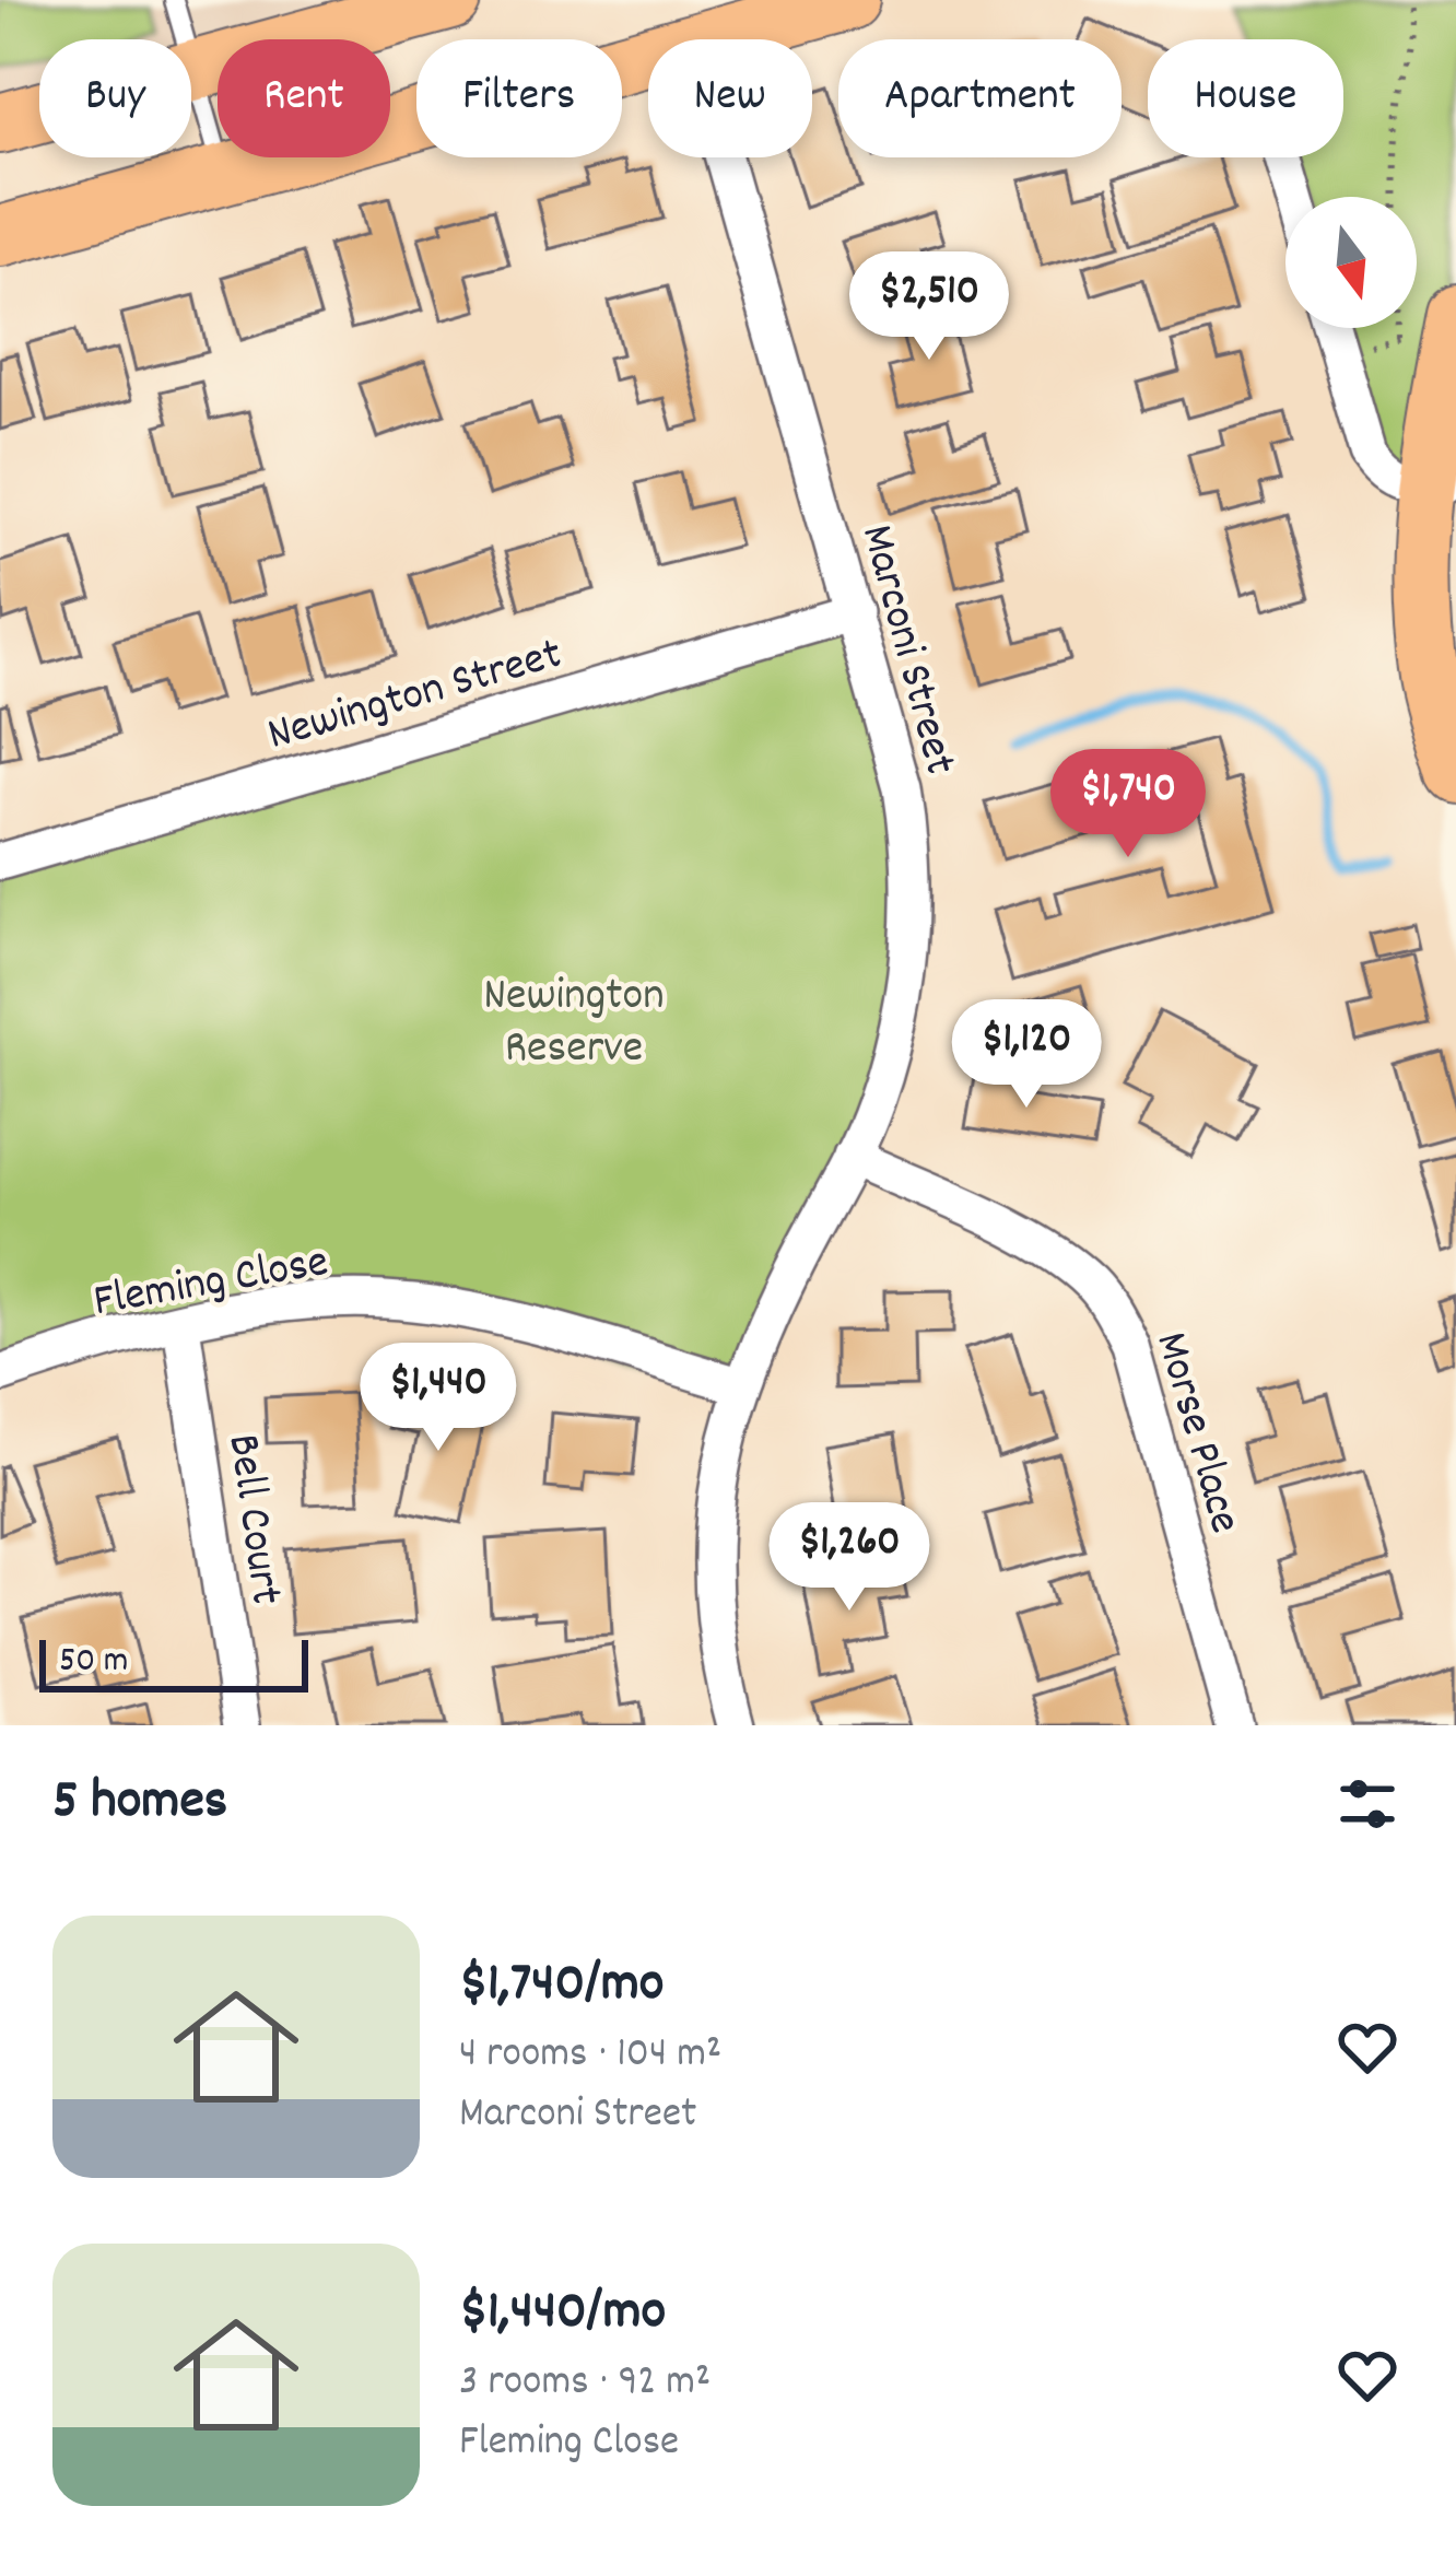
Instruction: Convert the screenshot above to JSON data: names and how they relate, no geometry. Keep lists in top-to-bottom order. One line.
{"streets":{"street":["Marconi Street","Newington Street","Fleming Close","Morse Place","Bell Court"]},"crossings":[["Marconi Street","Newington Street"],["Marconi Street","Fleming Close"],["Marconi Street","Morse Place"],["Fleming Close","Bell Court"]],"parks":["Newington Reserve"],"scale_bar":"50 m","north":"bottom","page":{"chip":["Buy","Rent","Filters","New","Apartment","House"],"price":["$2,510","$1,740","$1,120","$1,440","$1,260"],"scale":"50 m","heading":"5 homes","list":[{"name":"$1,740/mo","note":"4 rooms · 104 m² · Marconi Street"},{"name":"$1,440/mo","note":"3 rooms · 92 m² · Fleming Close"}]}}
